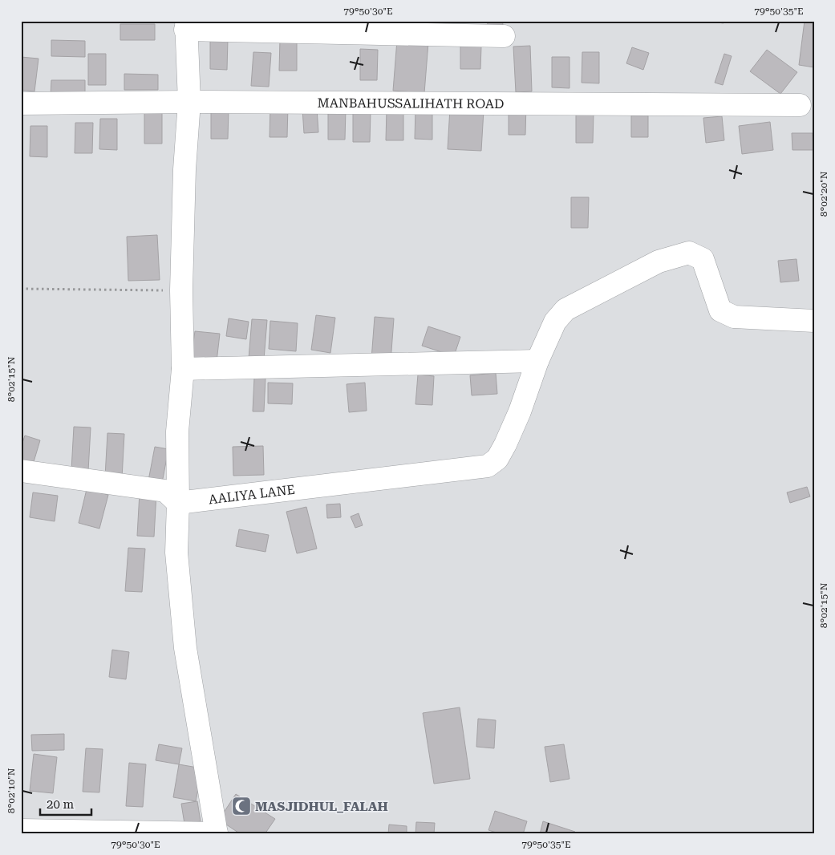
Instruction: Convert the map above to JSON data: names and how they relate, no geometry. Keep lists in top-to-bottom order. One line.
{"streets":{"street":["MANBAHUSSALIHATH ROAD","AALIYA LANE"]},"places":{"mosque":["MASJIDHUL_FALAH"]},"scale_bar":"20 m","coordinates":["79°50'30\"E","79°50'35\"E","8°02'20\"N","8°02'15\"N","8°02'10\"N"]}
